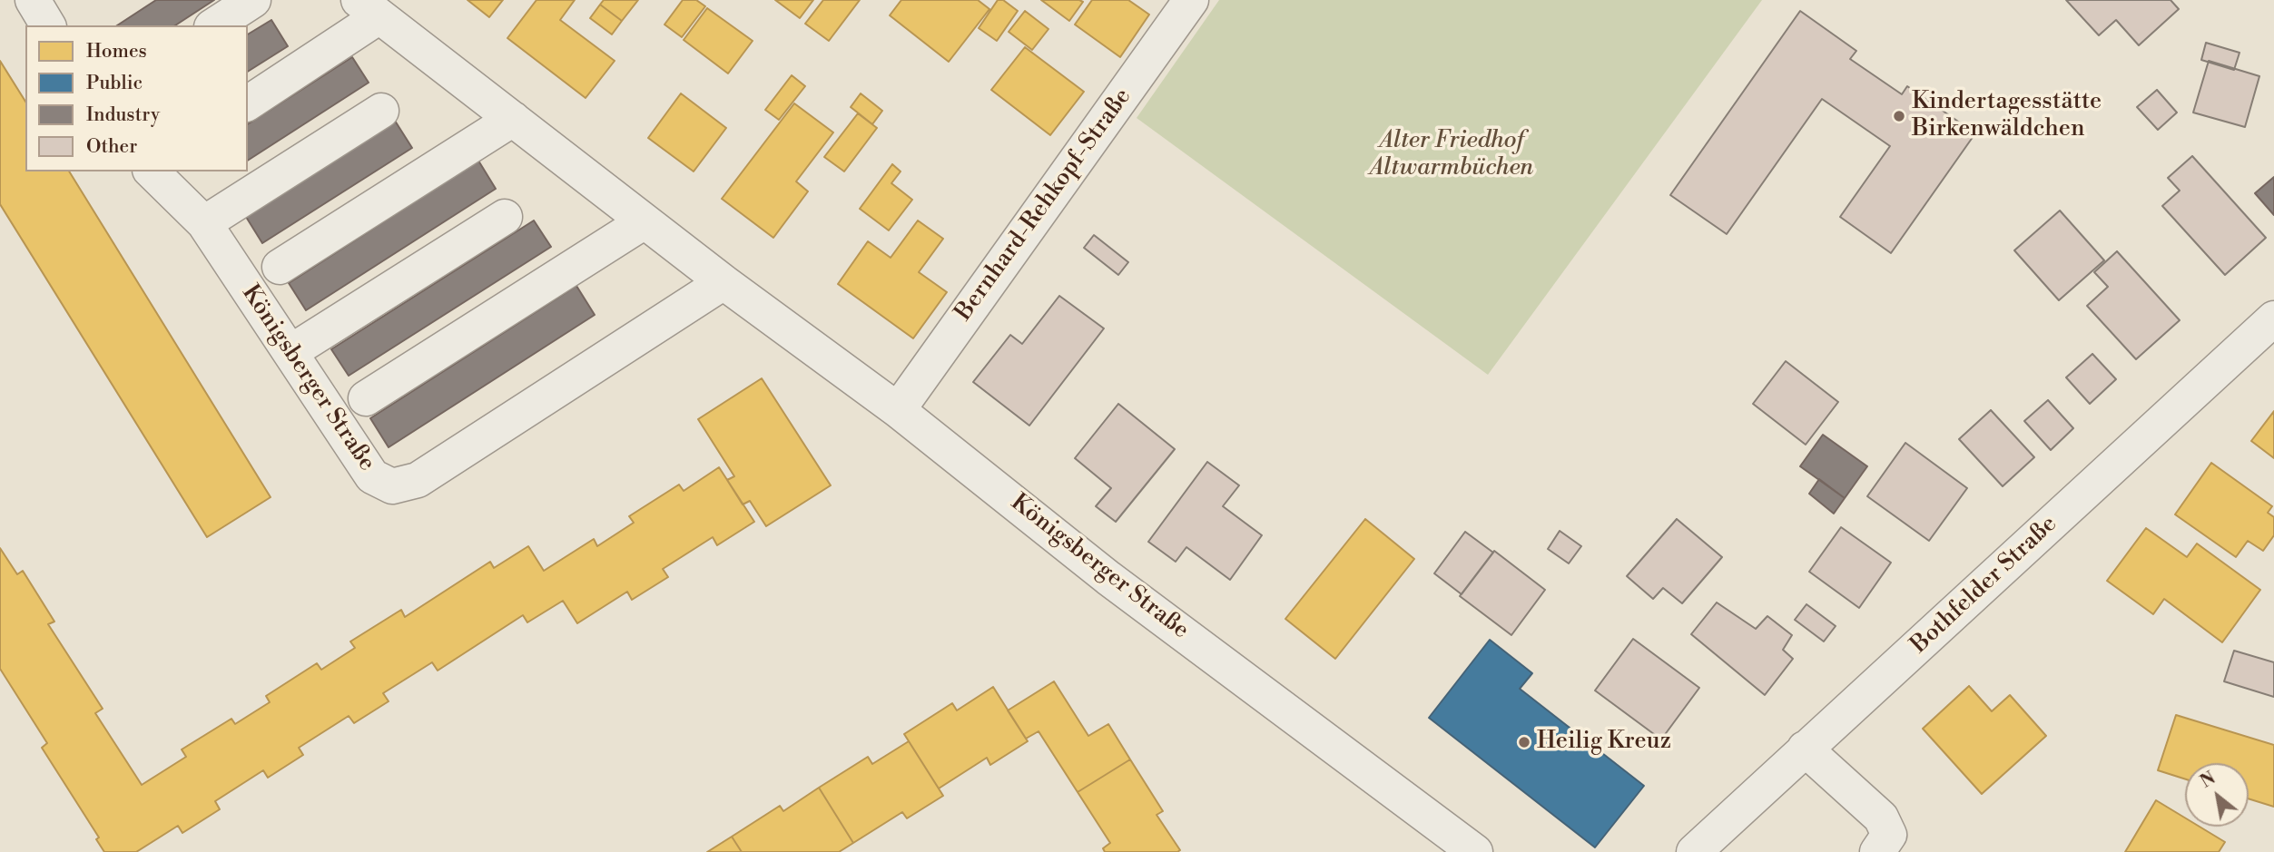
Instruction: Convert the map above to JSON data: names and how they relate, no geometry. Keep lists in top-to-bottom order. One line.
{"streets":{"street":["Bernhard-Rehkopf-Straße","Königsberger Straße","Bothfelder Straße"]},"crossings":[["Bernhard-Rehkopf-Straße","Königsberger Straße"]],"parks":["Alter Friedhof Altwarmbüchen"],"places":["Kindertagesstätte Birkenwäldchen","Heilig Kreuz"],"legend":["Homes","Public","Industry","Other"],"north":"top left"}
